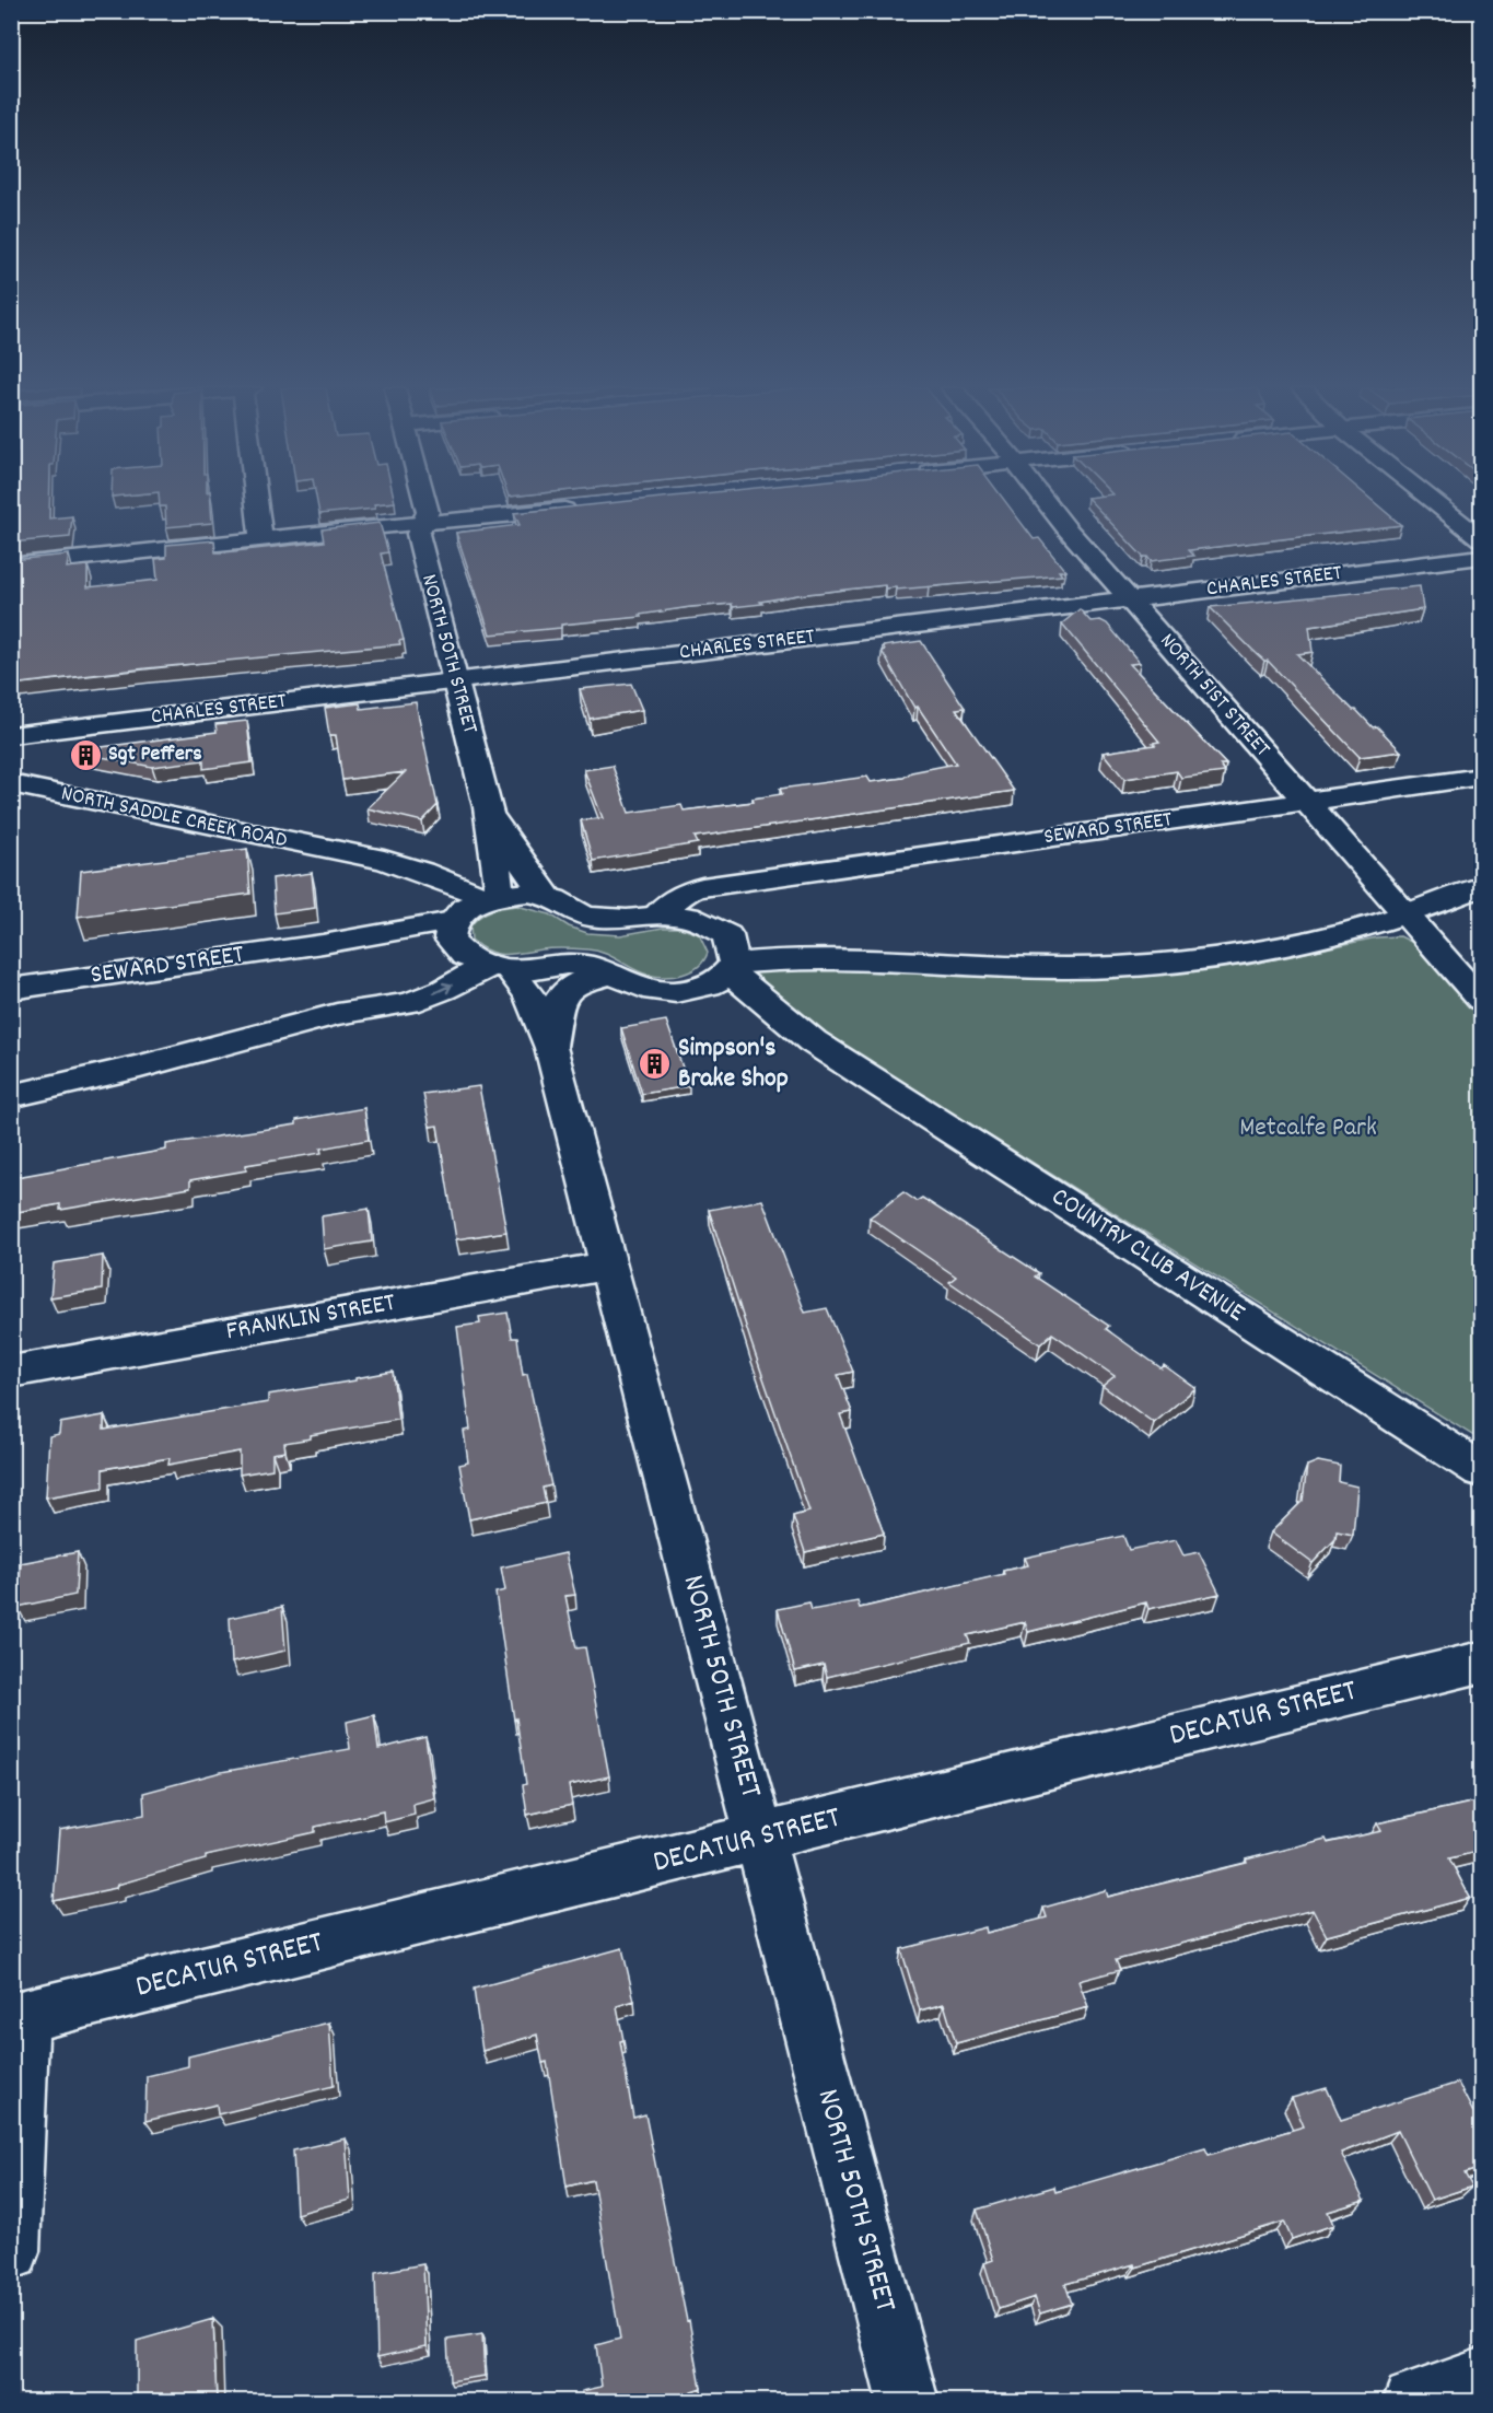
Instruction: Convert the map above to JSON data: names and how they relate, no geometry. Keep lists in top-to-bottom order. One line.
{"streets":{"street":["CHARLES STREET","NORTH 50TH STREET","NORTH 51ST STREET","NORTH SADDLE CREEK ROAD","SEWARD STREET","COUNTRY CLUB AVENUE","FRANKLIN STREET","DECATUR STREET"]},"crossings":[["CHARLES STREET","NORTH 50TH STREET"],["CHARLES STREET","NORTH 51ST STREET"],["NORTH 50TH STREET","NORTH SADDLE CREEK ROAD"],["NORTH 50TH STREET","COUNTRY CLUB AVENUE"],["NORTH 50TH STREET","FRANKLIN STREET"],["NORTH 50TH STREET","DECATUR STREET"],["NORTH 51ST STREET","SEWARD STREET"],["NORTH SADDLE CREEK ROAD","SEWARD STREET"],["SEWARD STREET","COUNTRY CLUB AVENUE"]],"parks":["Metcalfe Park"],"places":{"building":["Sgt Peffers","Simpson's Brake Shop"]}}
